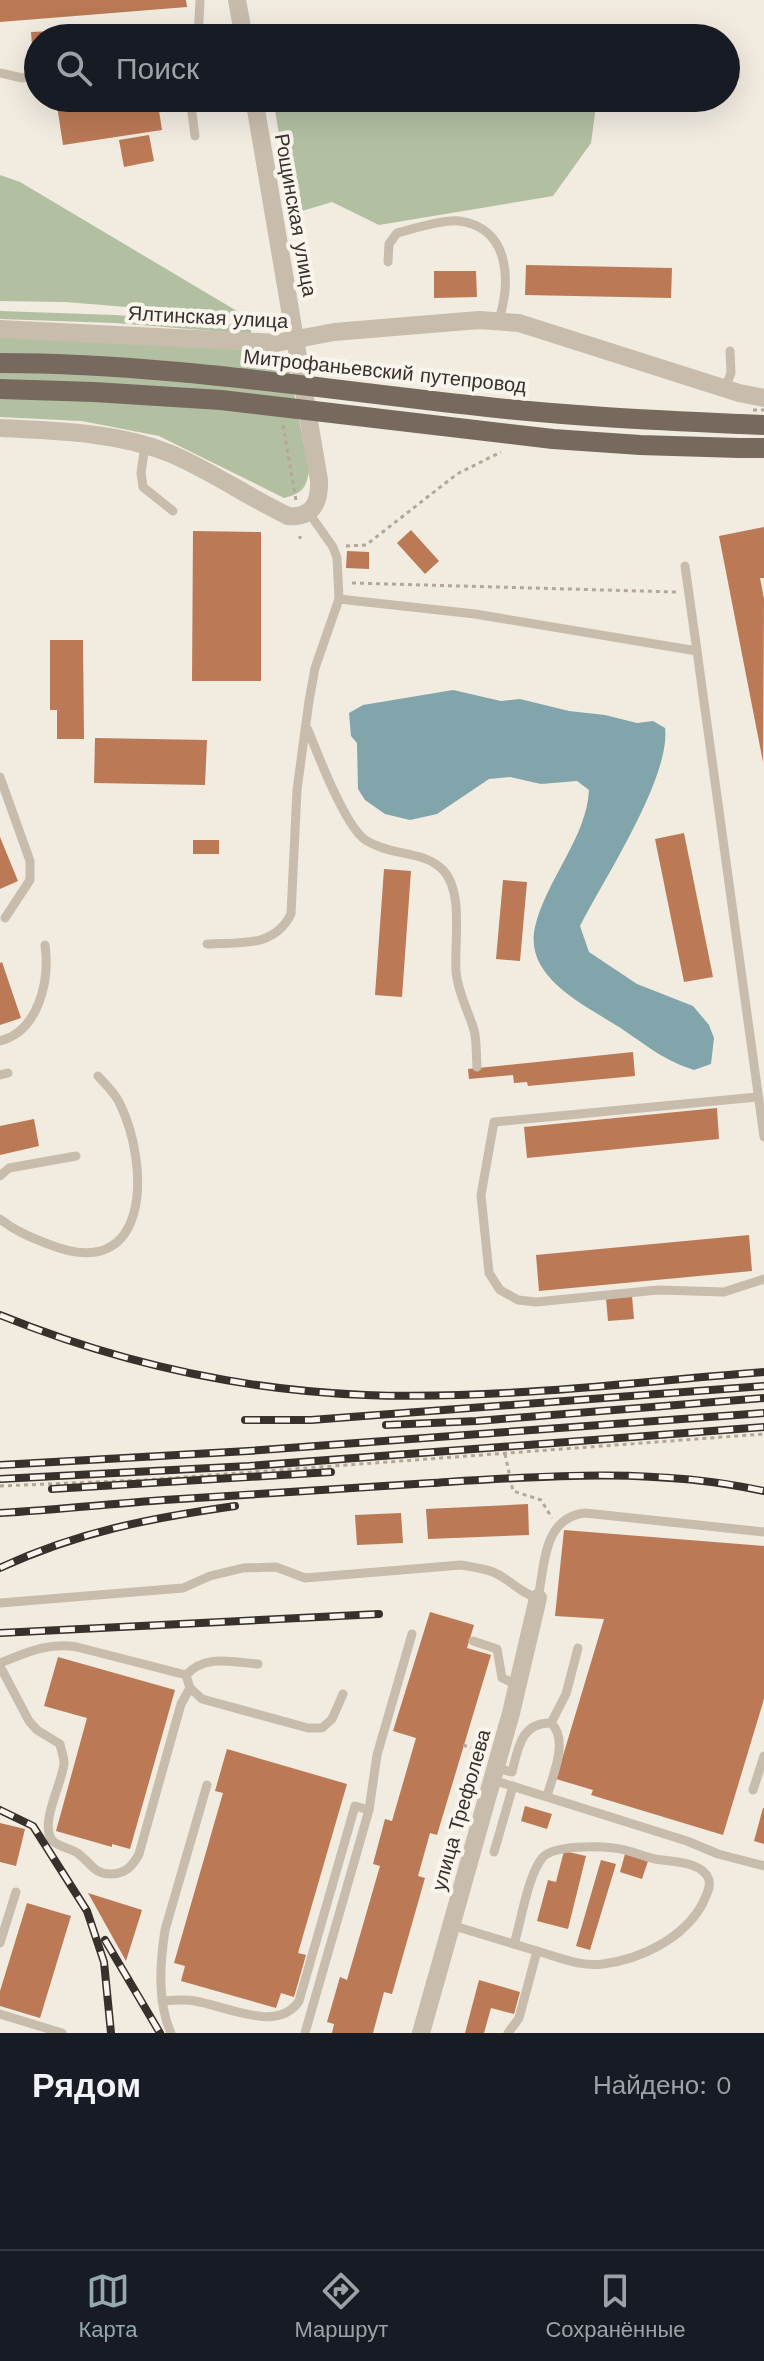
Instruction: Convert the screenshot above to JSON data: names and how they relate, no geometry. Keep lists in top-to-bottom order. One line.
{"streets":{"main road":["Митрофаньевский путепровод"],"street":["Рощинская улица","Ялтинская улица","улица Трефолева"]},"crossings":[["Рощинская улица","Ялтинская улица"]],"page":{"search":"Поиск","heading":["Рядом","Найдено: 0"],"nav":["Карта","Маршрут","Сохранённые"]}}
